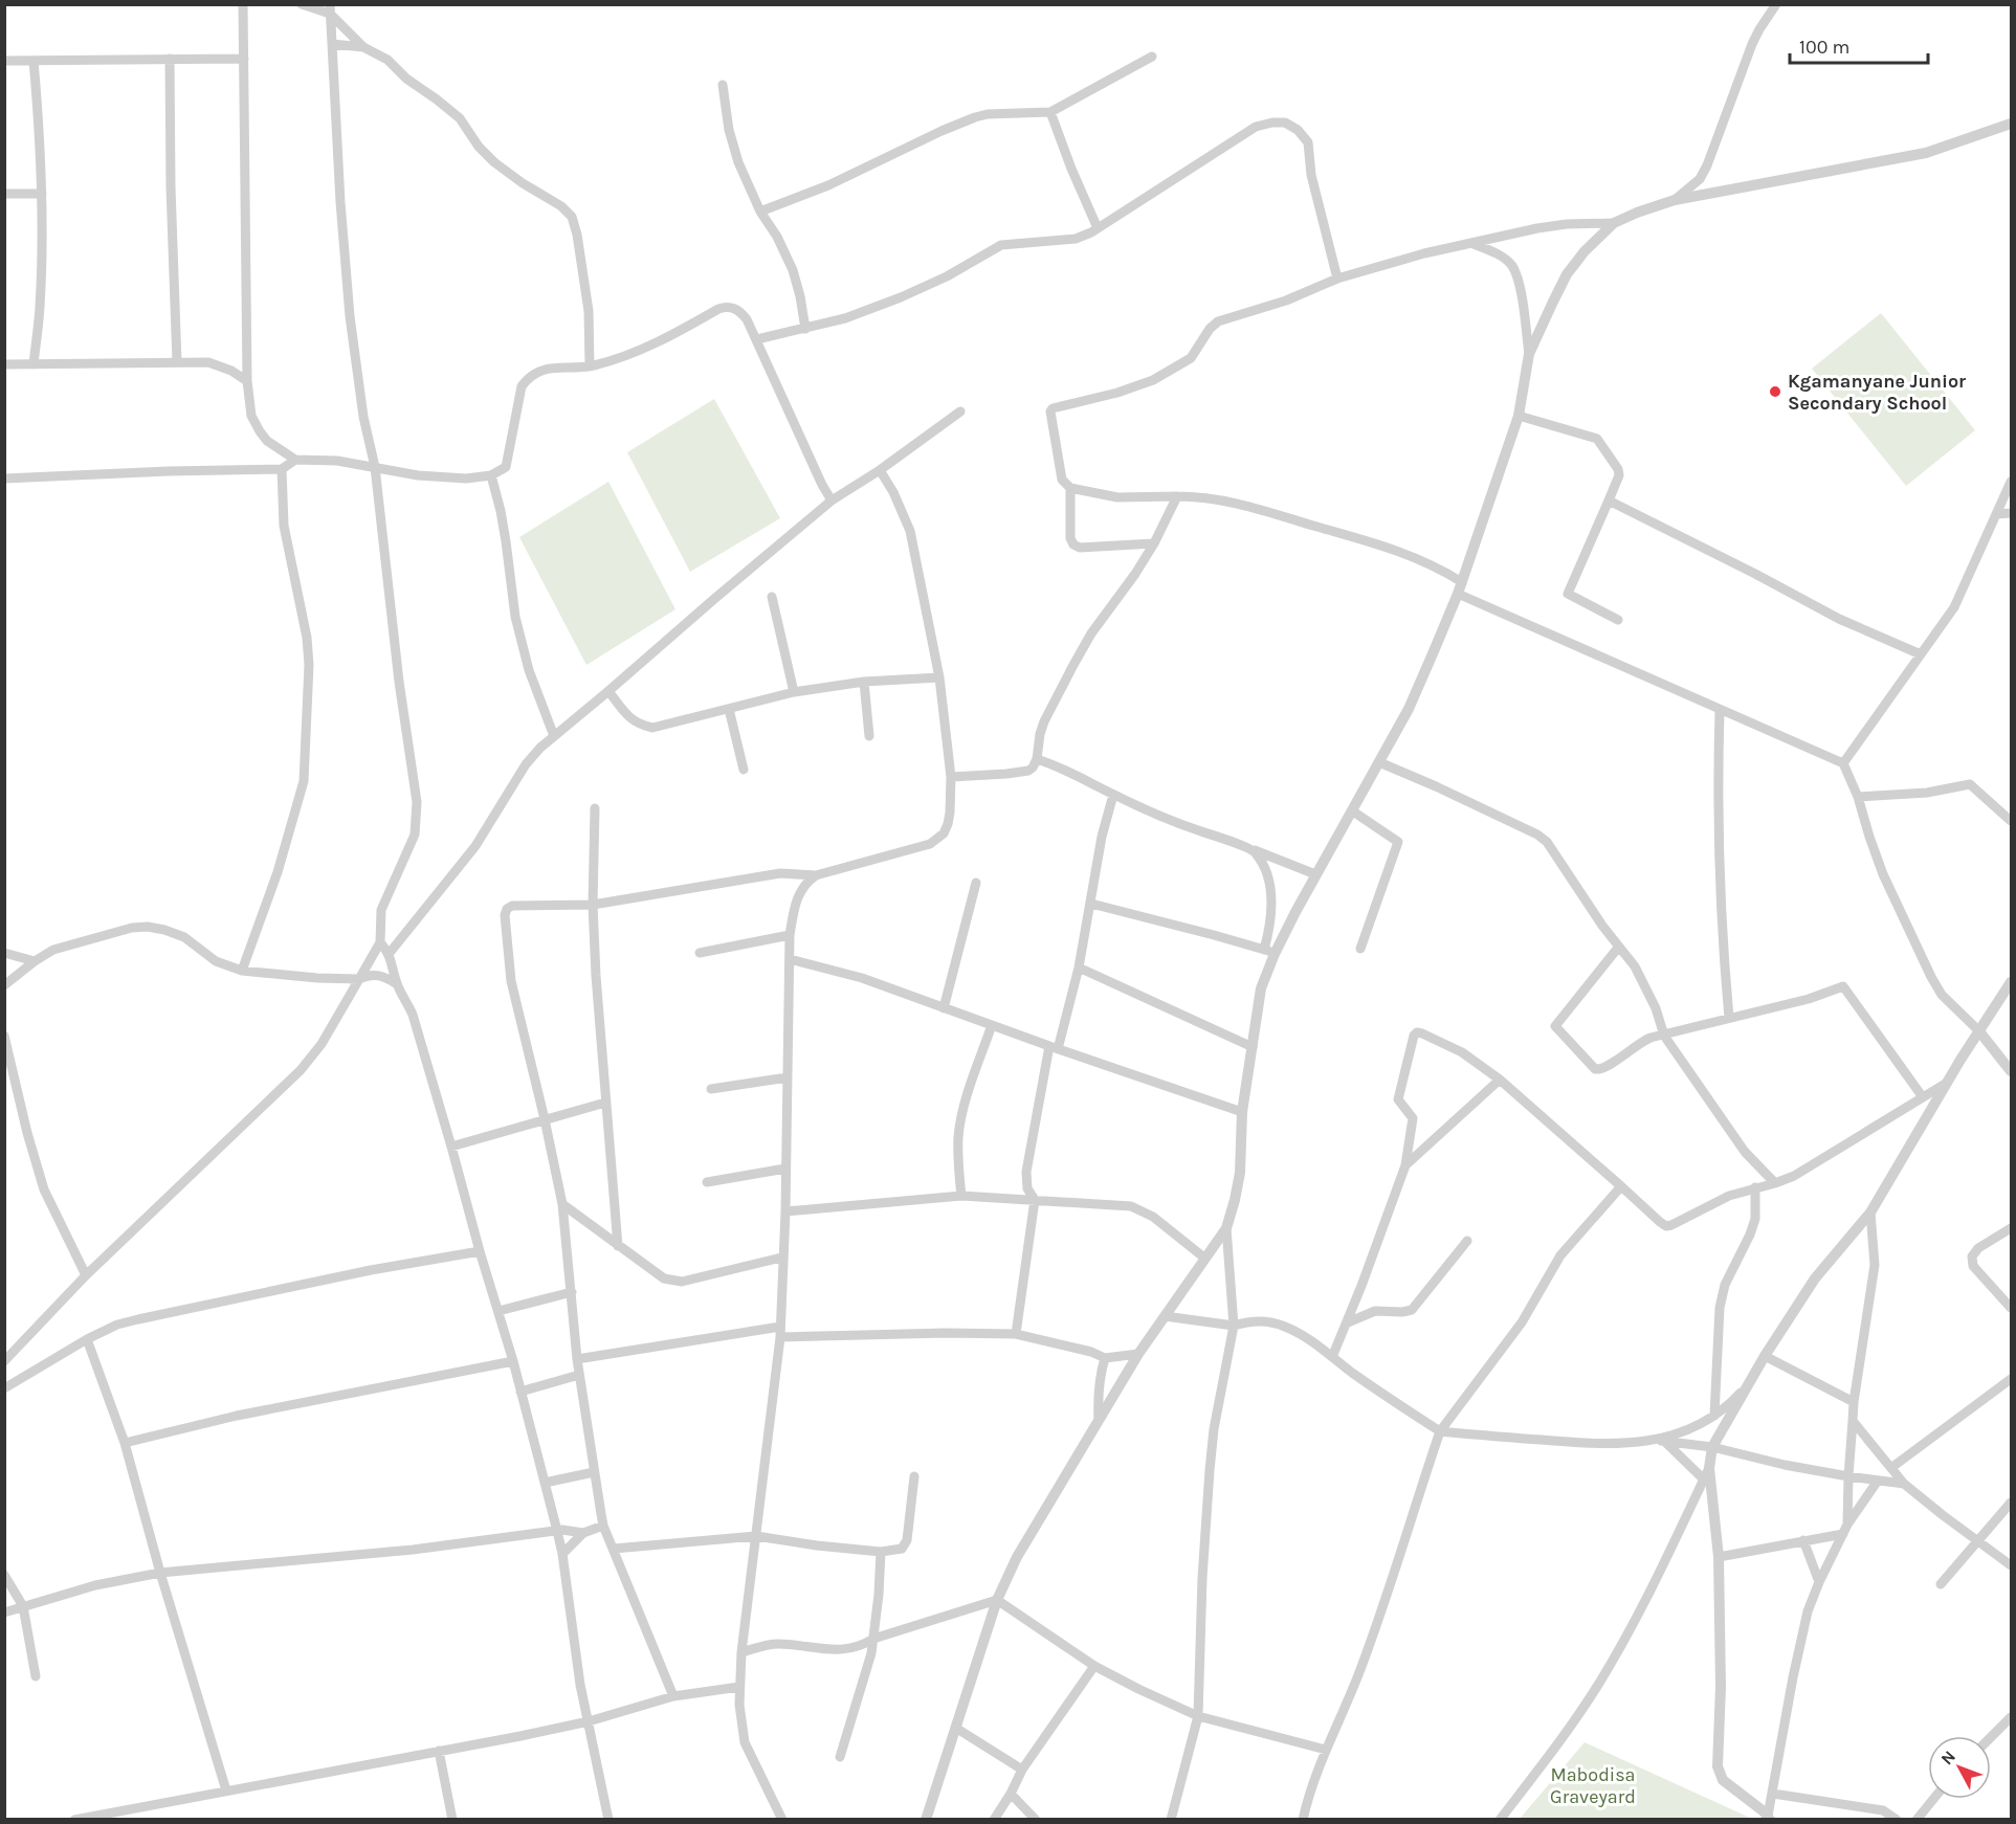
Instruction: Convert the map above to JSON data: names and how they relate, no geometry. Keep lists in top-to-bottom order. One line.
{"parks":["Mabodisa Graveyard"],"places":["Kgamanyane Junior Secondary School"],"scale_bar":"100 m","north":"top left"}
